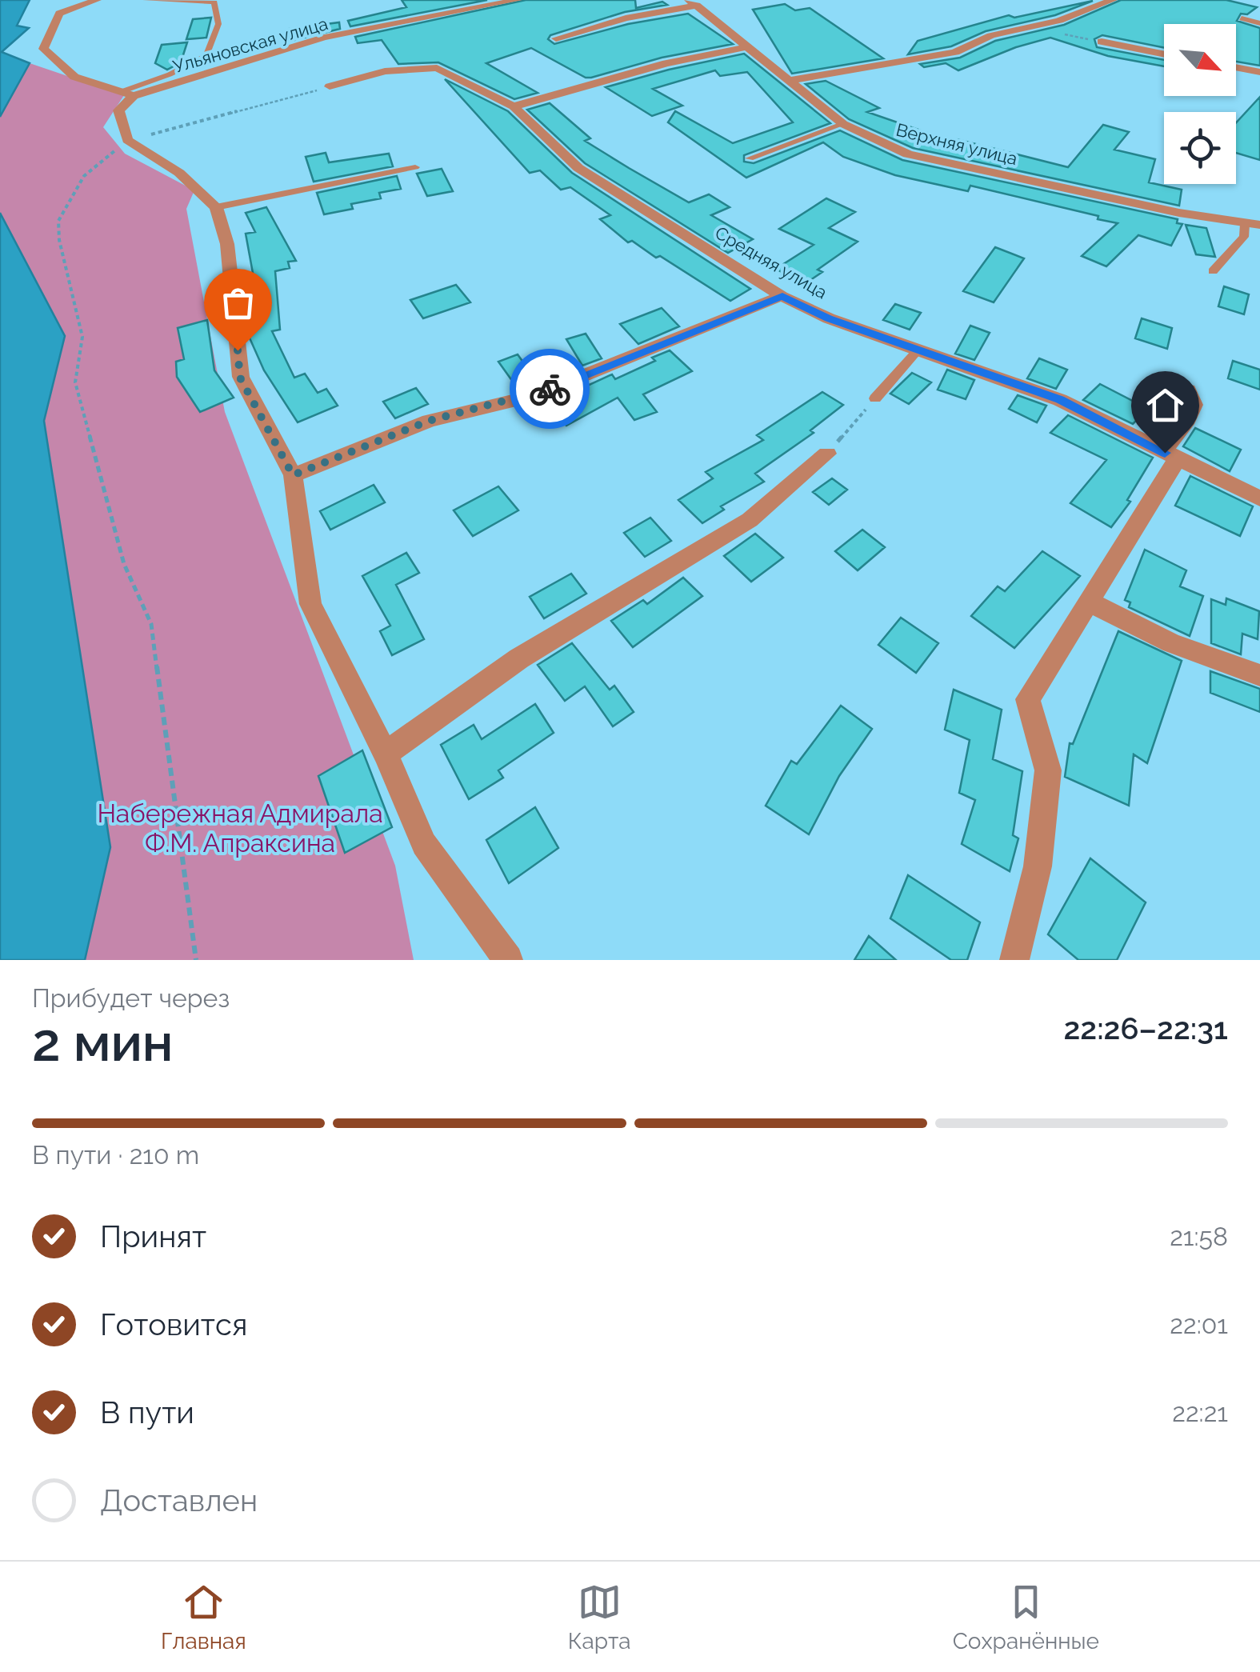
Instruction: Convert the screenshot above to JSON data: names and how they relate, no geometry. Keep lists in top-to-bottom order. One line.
{"streets":{"street":["Ульяновская улица","Верхняя улица","Средняя улица"]},"parks":["Набережная Адмирала Ф.М. Апраксина"],"north":"bottom right","page":{"heading":["2 мин","Прибудет через","22:26–22:31"],"bar":"В пути · 210 m","list":[["Принят","21:58"],["Готовится","22:01"],["В пути","22:21"],"Доставлен"],"tabs":["Главная","Карта","Сохранённые"]}}
